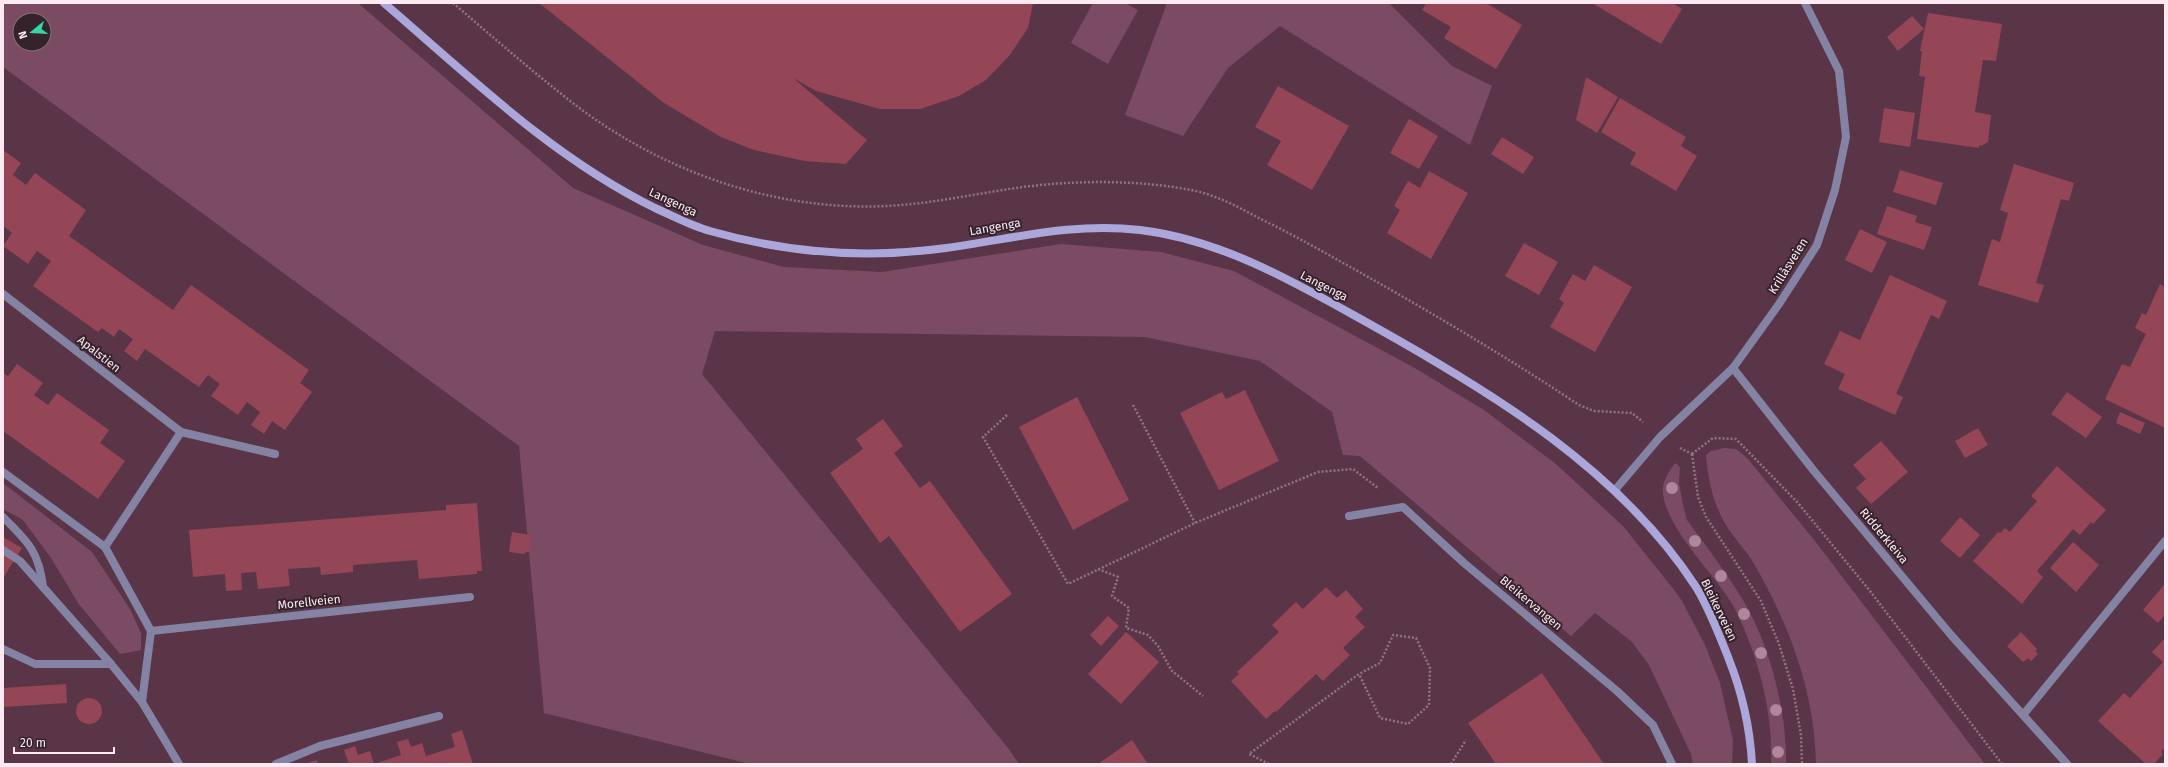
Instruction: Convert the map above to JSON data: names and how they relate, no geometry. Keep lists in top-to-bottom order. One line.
{"streets":{"main road":["Langenga","Bleikerveien"],"street":["Krillåsveien","Apalstien","Ridderkleiva","Morellveien","Bleikervangen"]},"crossings":[["Langenga","Krillåsveien"],["Langenga","Bleikerveien"],["Krillåsveien","Ridderkleiva"],["Krillåsveien","Bleikerveien"]],"scale_bar":"20 m","north":"left"}
